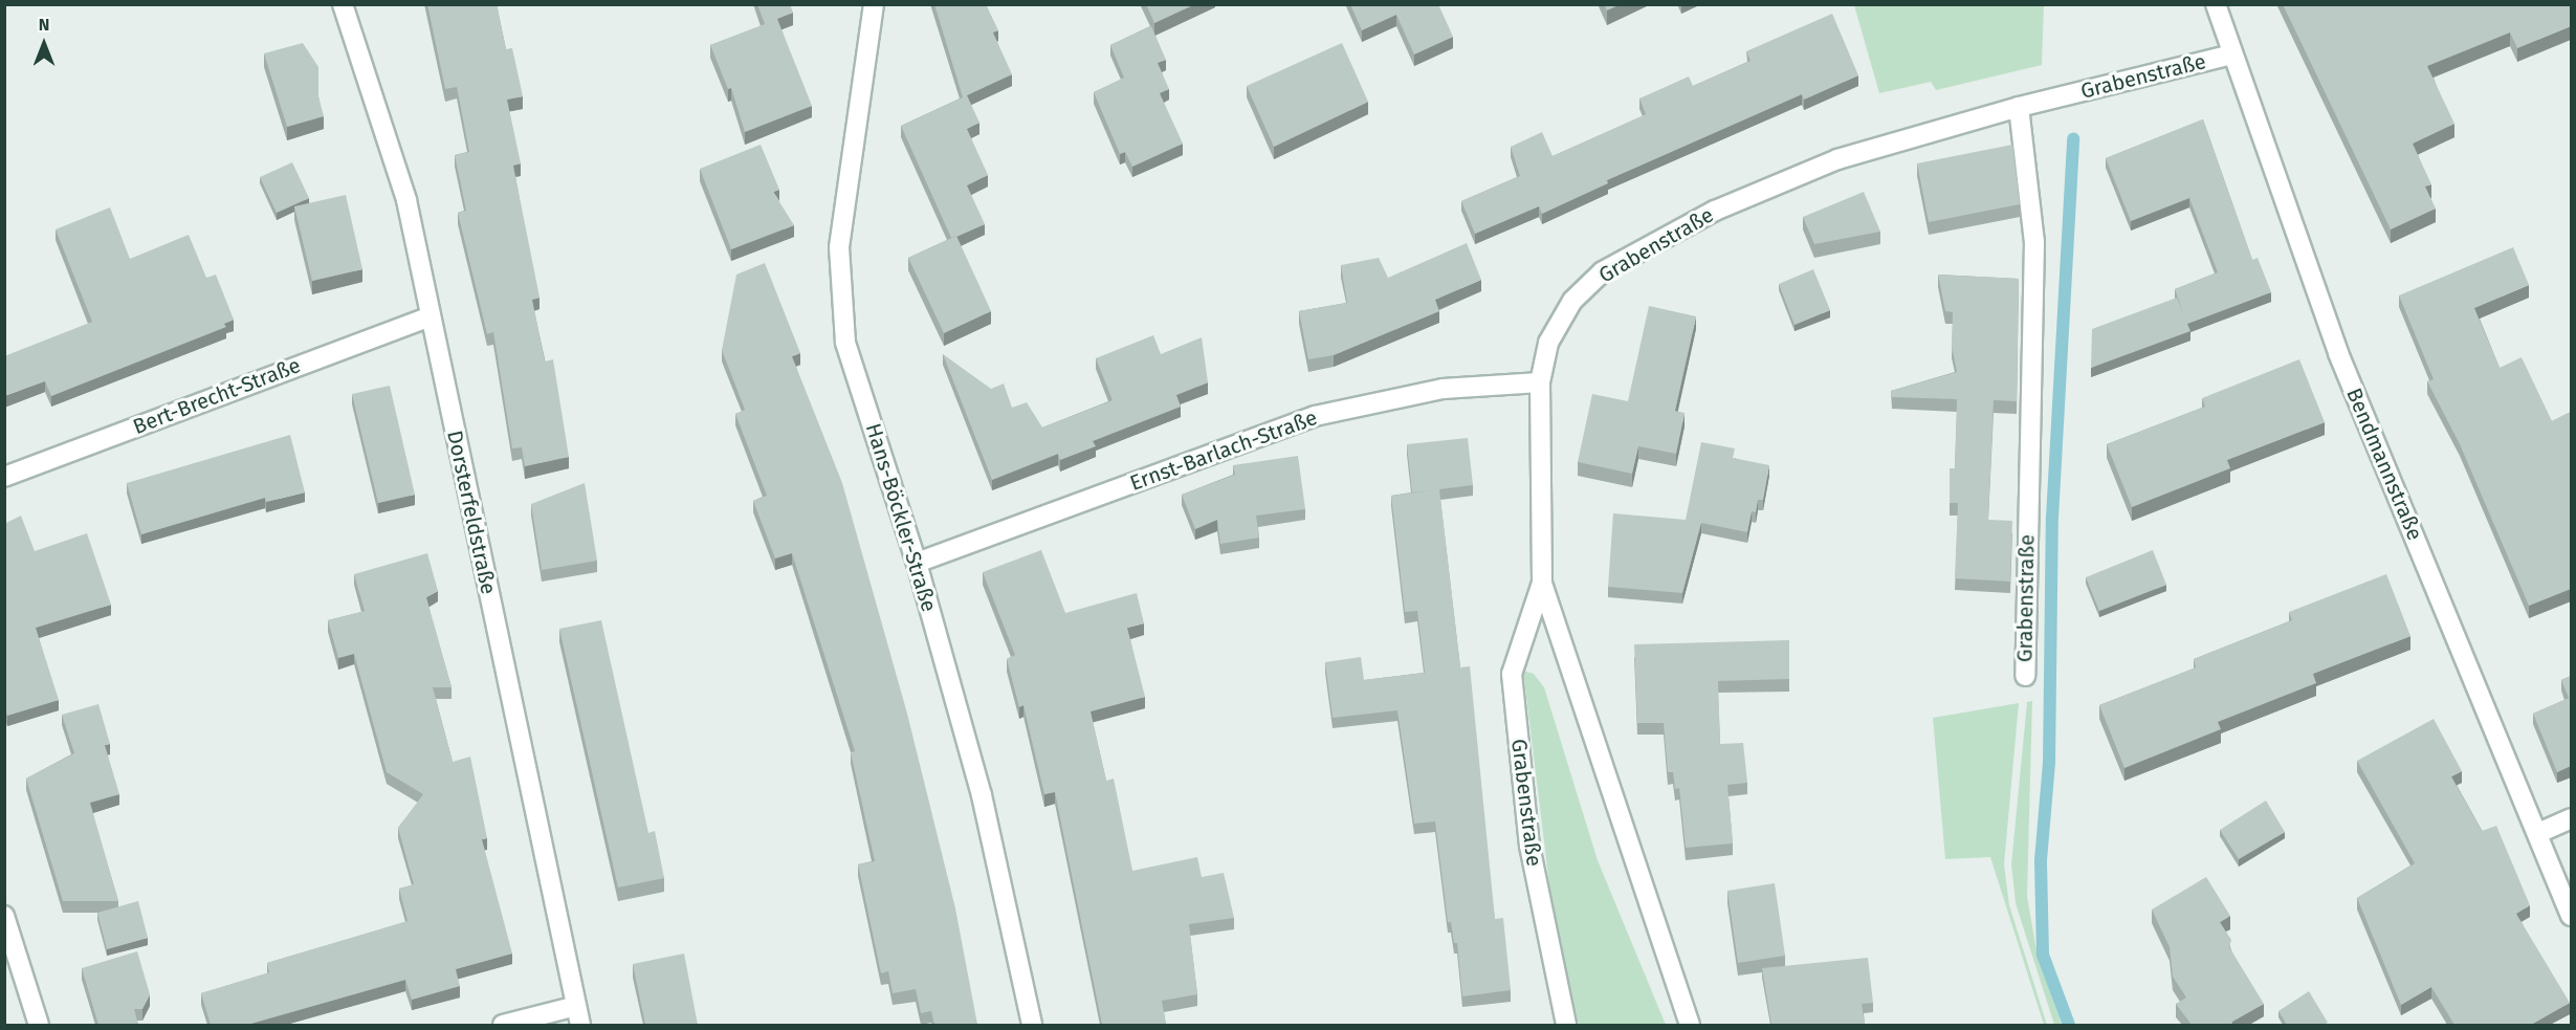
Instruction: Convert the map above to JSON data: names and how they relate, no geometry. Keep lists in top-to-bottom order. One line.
{"streets":{"street":["Grabenstraße","Bert-Brecht-Straße","Ernst-Barlach-Straße","Bendmannstraße","Dorsterfeldstraße","Hans-Böckler-Straße"]},"crossings":[["Grabenstraße","Ernst-Barlach-Straße"],["Grabenstraße","Bendmannstraße"],["Bert-Brecht-Straße","Dorsterfeldstraße"],["Ernst-Barlach-Straße","Hans-Böckler-Straße"]],"north":"top"}
